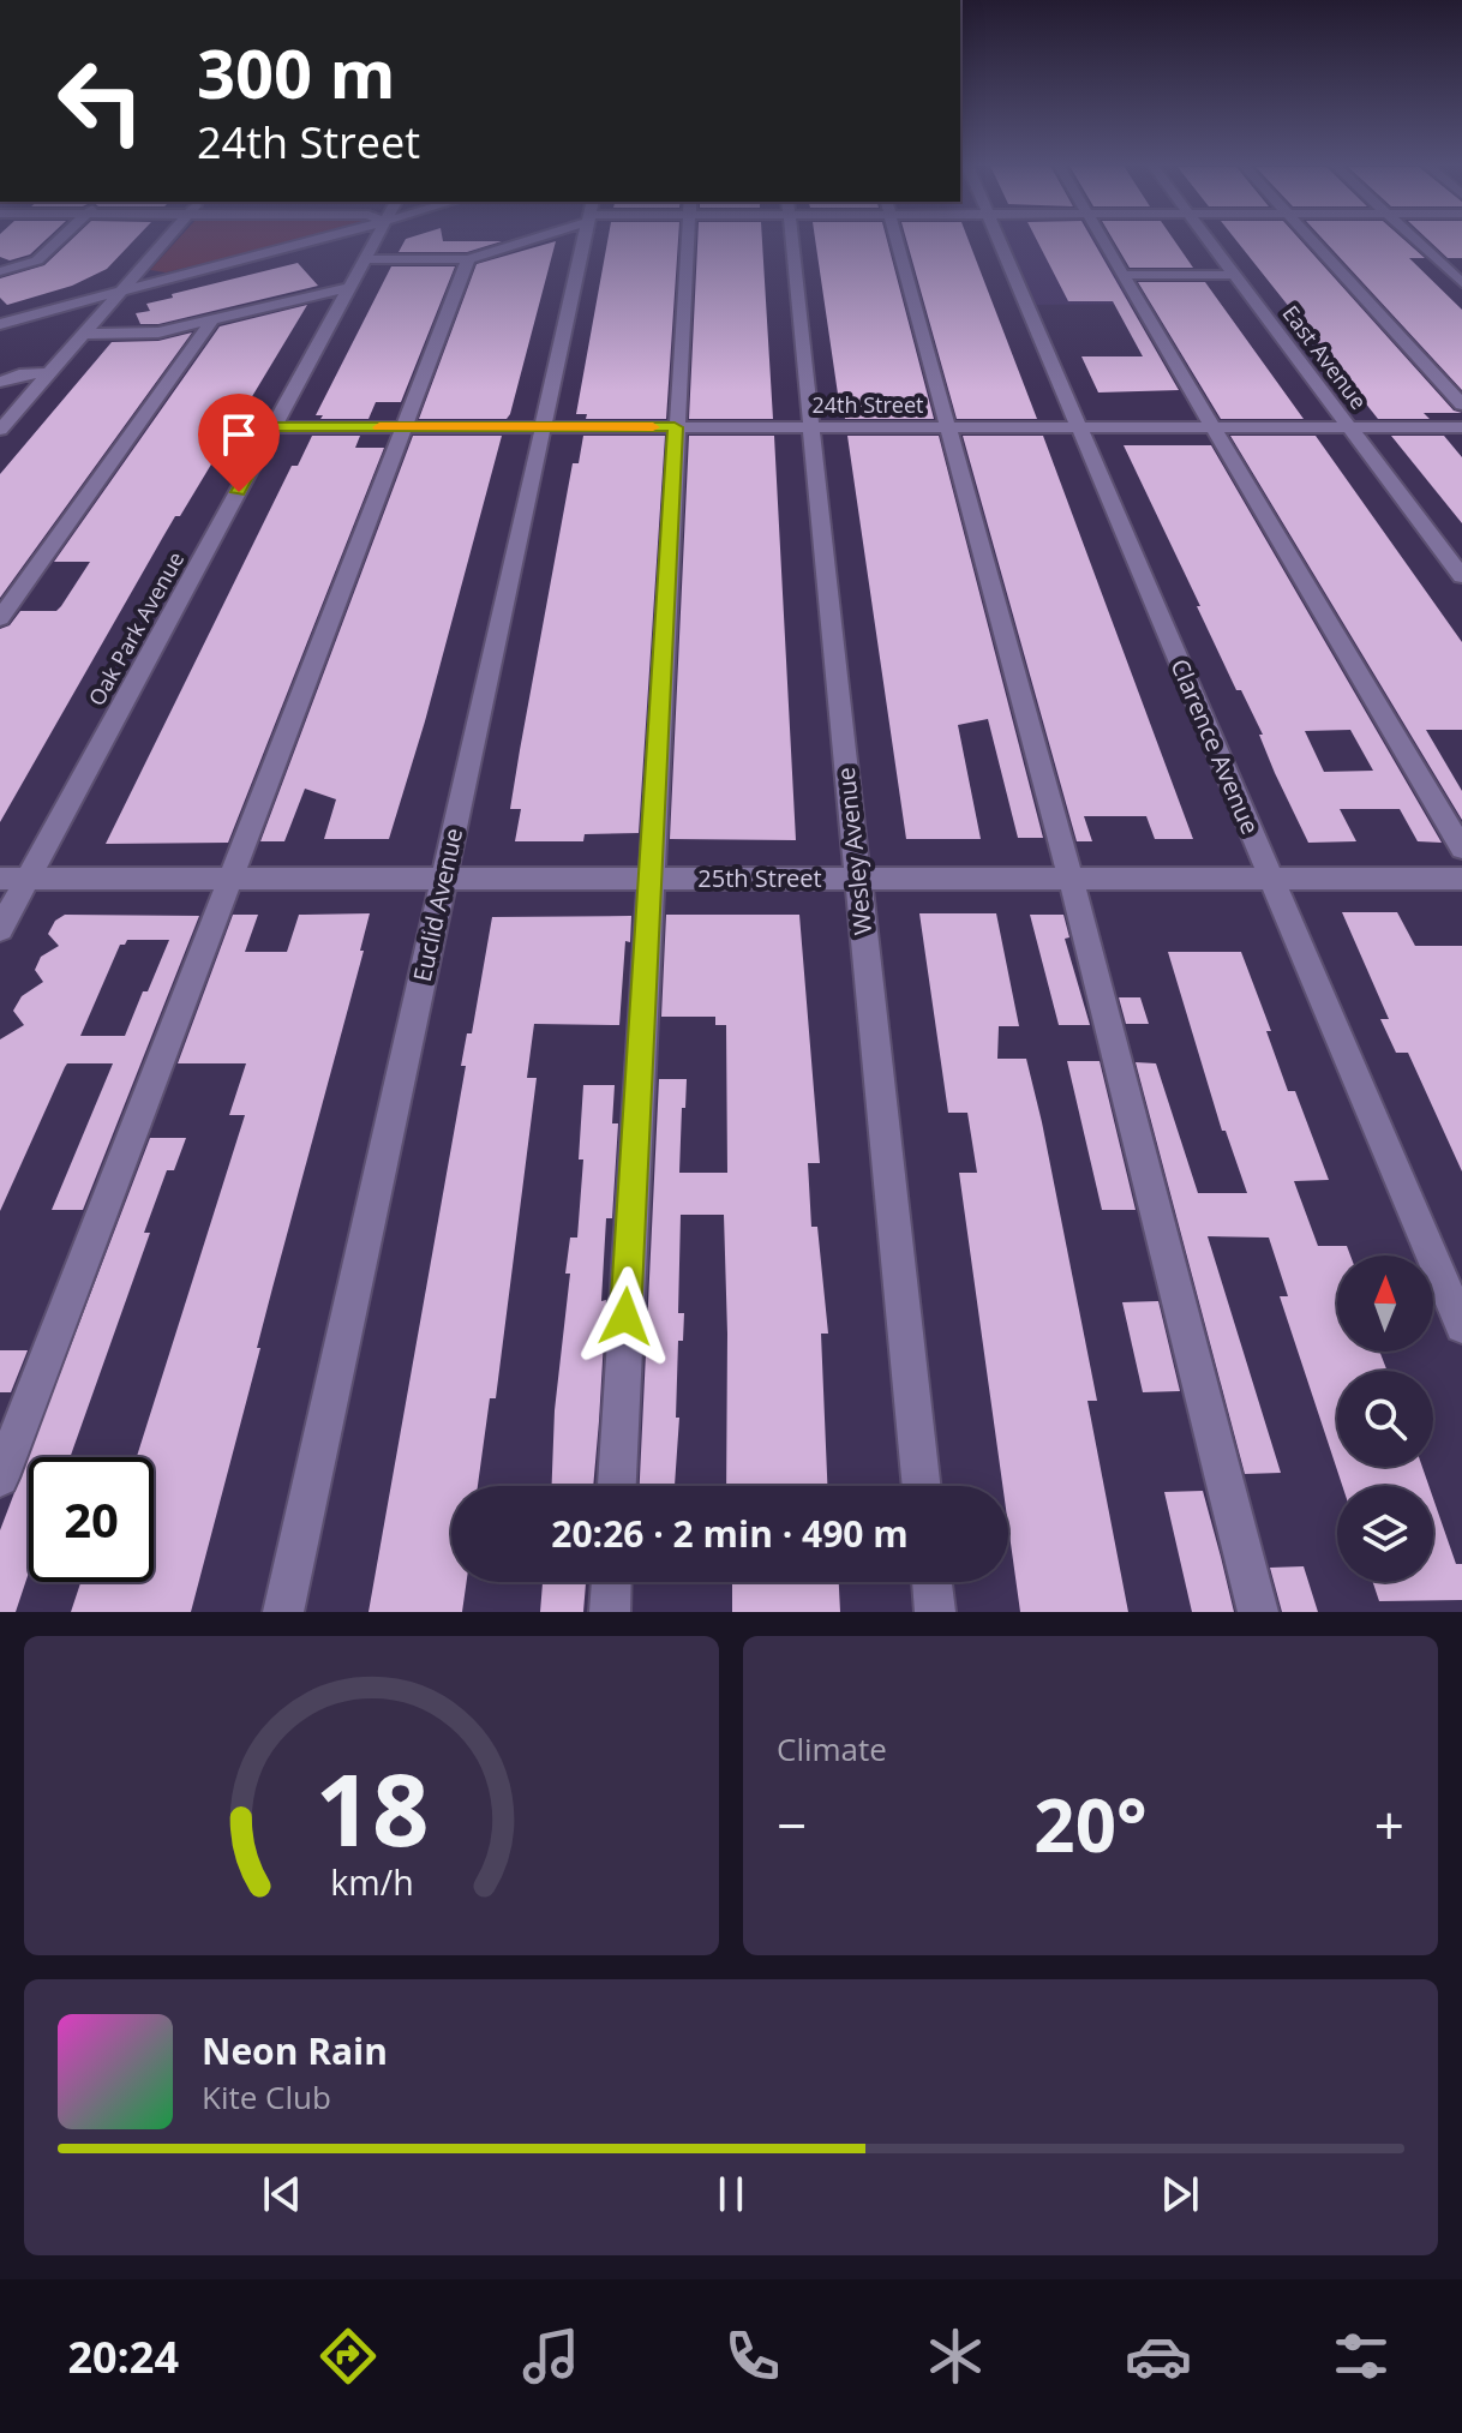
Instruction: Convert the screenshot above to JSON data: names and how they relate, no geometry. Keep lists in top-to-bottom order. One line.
{"streets":{"street":["East Avenue","24th Street","Oak Park Avenue","Clarence Avenue","Wesley Avenue","25th Street","Euclid Avenue"]},"crossings":[["East Avenue","24th Street"],["24th Street","Oak Park Avenue"],["24th Street","Clarence Avenue"],["24th Street","Wesley Avenue"],["24th Street","Euclid Avenue"],["Oak Park Avenue","25th Street"],["Clarence Avenue","25th Street"],["Wesley Avenue","25th Street"],["25th Street","Euclid Avenue"]],"north":"top","page":{"turn":["300 m","24th Street"],"limit":"20","trip":"20:26 · 2 min · 490 m","tile":"Climate","heat":["−","20°","+"],"song":["Neon Rain","Kite Club"],"tabs":"20:24","gauge":["18","km/h"]}}
